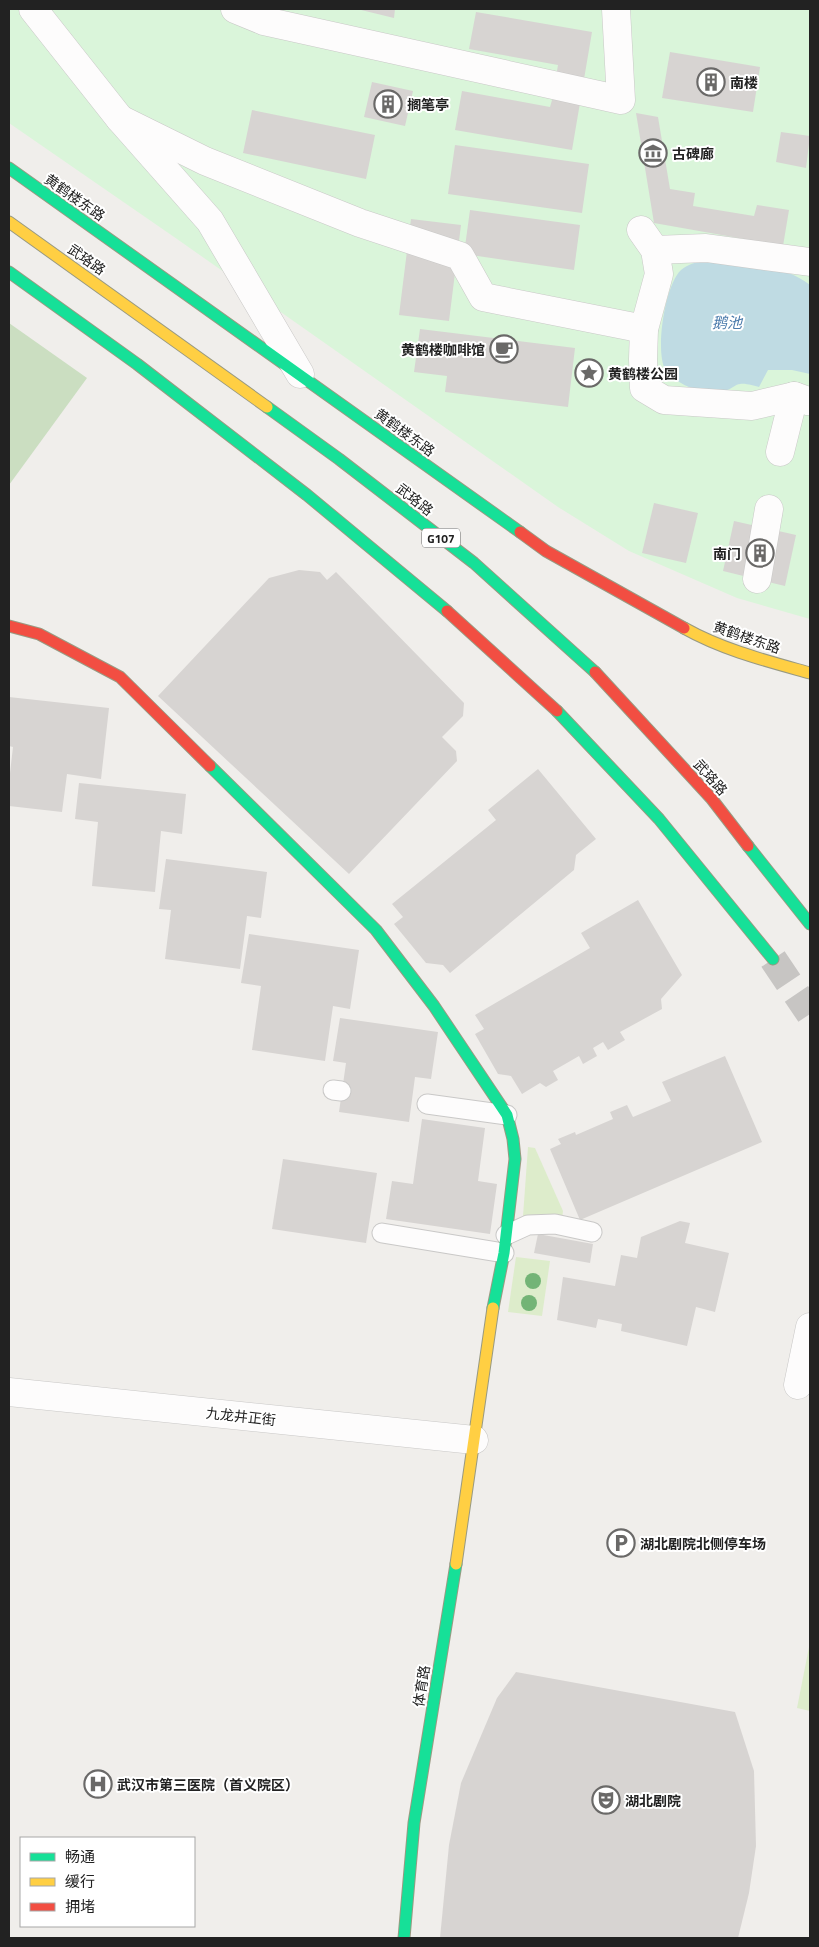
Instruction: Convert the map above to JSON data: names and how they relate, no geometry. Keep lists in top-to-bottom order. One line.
{"streets":{"main road":["黄鹤楼东路","武珞路","G107","体育路"],"street":["九龙井正街"]},"crossings":[["九龙井正街","体育路"]],"water":["鹅池"],"places":{"building":["南楼","搁笔亭","南门"],"museum":["古碑廊"],"cafe":["黄鹤楼咖啡馆"],"place":["黄鹤楼公园"],"parking":["湖北剧院北侧停车场"],"hospital":["武汉市第三医院（首义院区）"],"theatre":["湖北剧院"]},"legend":["畅通","缓行","拥堵"]}
